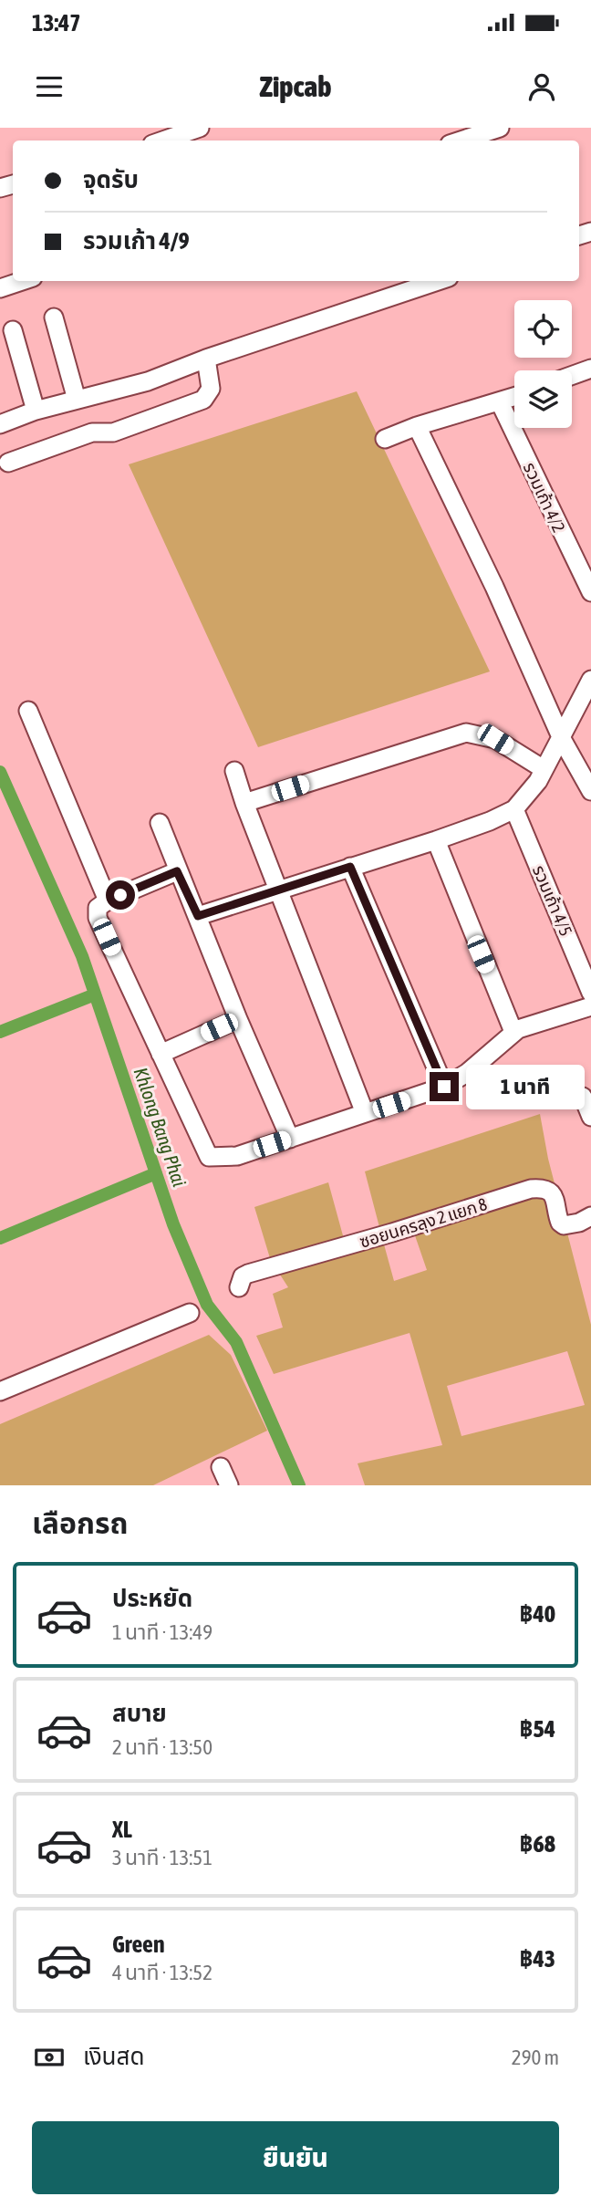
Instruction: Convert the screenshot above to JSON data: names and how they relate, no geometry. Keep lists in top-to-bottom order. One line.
{"streets":{"street":["รวมเก้า 4/2","รวมเก้า 4/5","ซอยนครลุง 2 แยก 8"]},"water":["Khlong Bang Phai"],"page":{"status":"13:47","header":"Zipcab","banner":["จุดรับ","รวมเก้า 4/9"],"bubble":"1 นาที","heading":"เลือกรถ","list":[{"name":"ประหยัด","note":"1 นาที · 13:49","value":"฿40"},{"name":"สบาย","note":"2 นาที · 13:50","value":"฿54"},{"name":"XL","note":"3 นาที · 13:51","value":"฿68"},{"name":"Green","note":"4 นาที · 13:52","value":"฿43"}],"pay":["เงินสด","290 m"],"buttons":"ยืนยัน"}}
